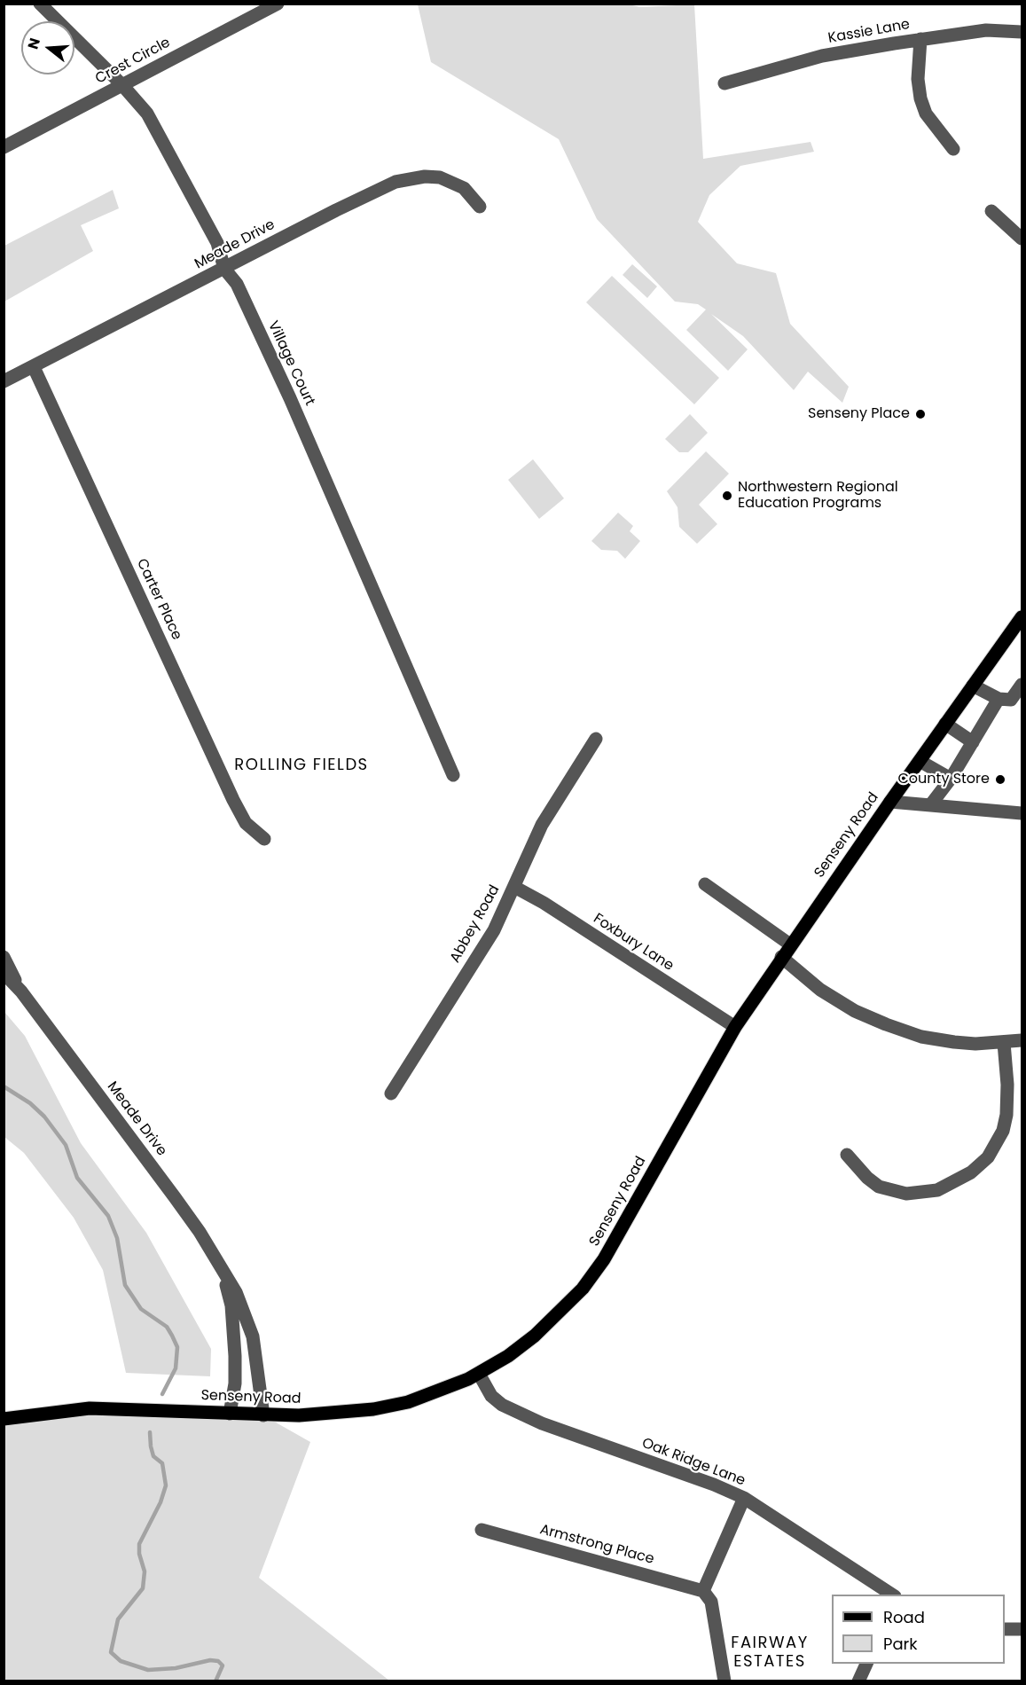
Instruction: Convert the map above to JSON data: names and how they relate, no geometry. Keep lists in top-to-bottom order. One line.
{"streets":{"main road":["Senseny Road"],"street":["Kassie Lane","Crest Circle","Meade Drive","Village Court","Carter Place","Abbey Road","Foxbury Lane","Oak Ridge Lane","Armstrong Place"]},"crossings":[["Crest Circle","Village Court"],["Meade Drive","Village Court"],["Meade Drive","Carter Place"],["Meade Drive","Senseny Road"],["Senseny Road","Foxbury Lane"],["Senseny Road","Oak Ridge Lane"],["Abbey Road","Foxbury Lane"]],"districts":["ROLLING FIELDS","FAIRWAY ESTATES"],"places":["Senseny Place","Northwestern Regional Education Programs","County Store"],"legend":["Road","Park"],"north":"left"}
